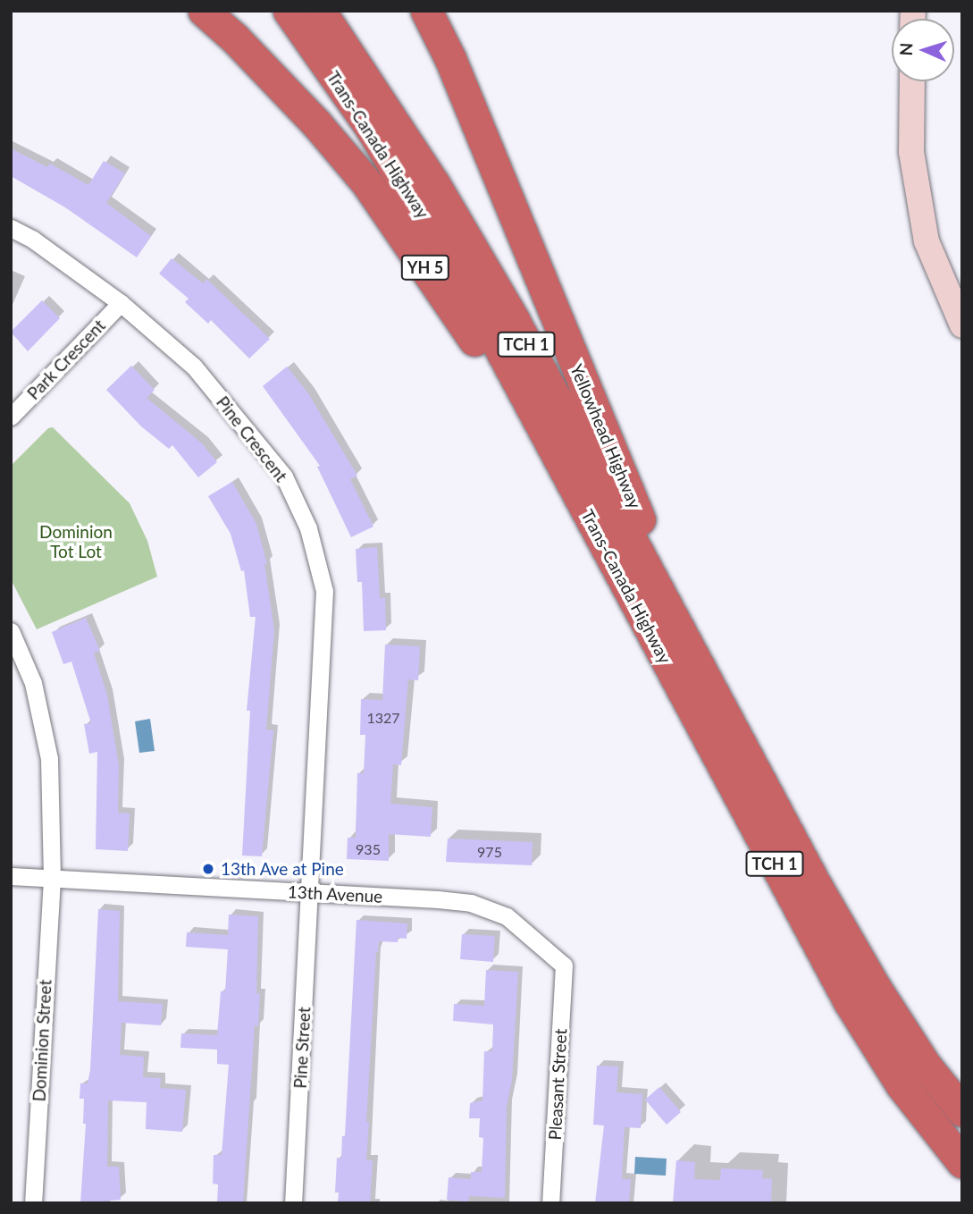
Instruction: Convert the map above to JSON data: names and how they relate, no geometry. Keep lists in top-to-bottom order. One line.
{"streets":{"highway":["Trans-Canada Highway","YH 5","TCH 1","Yellowhead Highway"],"street":["Park Crescent","Pine Crescent","13th Avenue","Dominion Street","Pine Street","Pleasant Street"]},"crossings":[["Trans-Canada Highway","YH 5"],["Trans-Canada Highway","Yellowhead Highway"],["Park Crescent","Pine Crescent"],["Pine Crescent","13th Avenue"],["Pine Crescent","Pine Street"],["13th Avenue","Dominion Street"],["13th Avenue","Pine Street"],["13th Avenue","Pleasant Street"]],"parks":["Dominion Tot Lot"],"places":["13th Ave at Pine"],"house_numbers":["1327","935","975"],"north":"left"}
